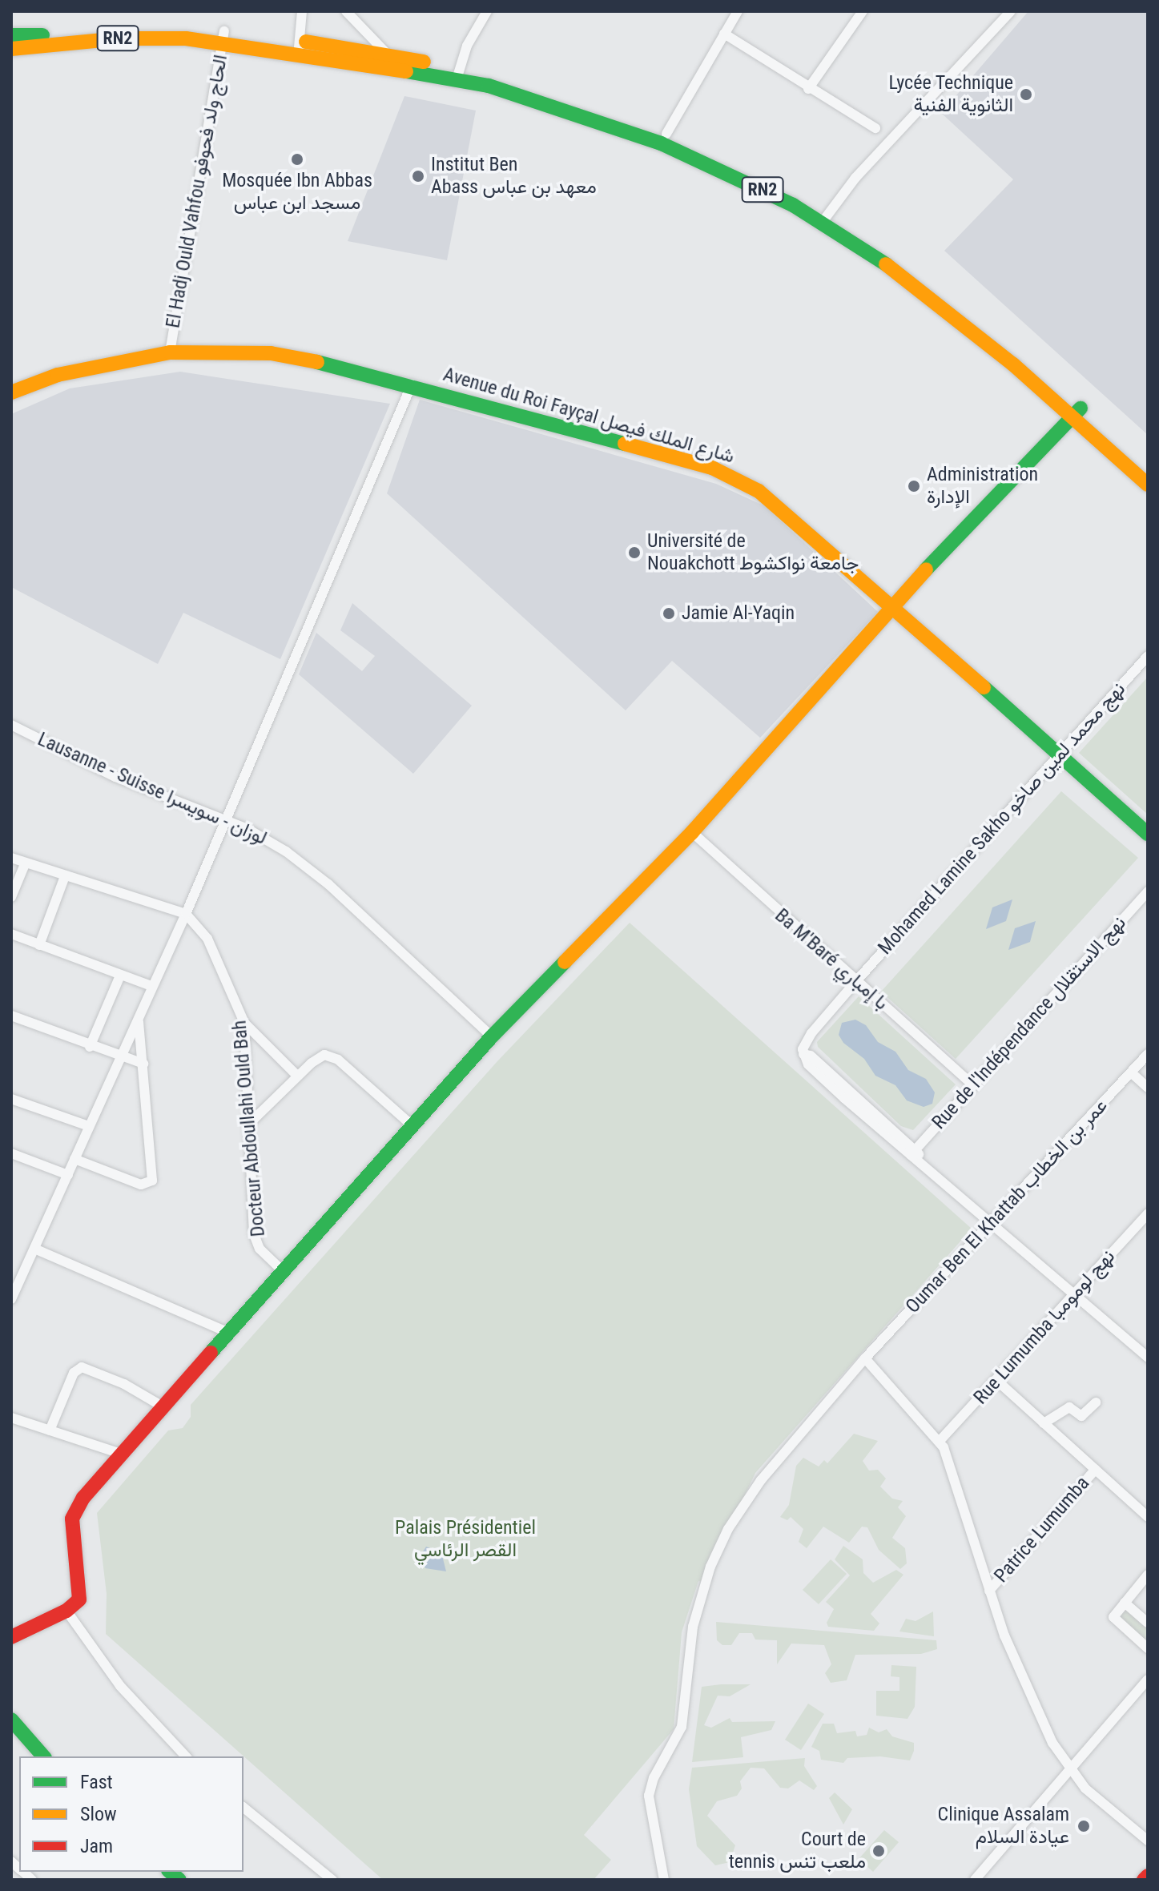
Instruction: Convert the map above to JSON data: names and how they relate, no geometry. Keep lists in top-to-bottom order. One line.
{"streets":{"main road":["RN2","Avenue du Roi Fayçal شارع الملك فيصل"],"street":["El Hadj Ould Vahfou الحاج ولد فحوفو","Lausanne - Suisse لوزان - سويسرا","Mohamed Lamine Sakho نهج محمد لمين صاخو","Ba M'Baré با إمباري","Rue de l'Indépendance نهج الاستقلال","Docteur Abdoullahi Ould Bah","Oumar Ben El Khattab عمر بن الخطاب","Rue Lumumba نهج لومومبا","Patrice Lumumba"]},"crossings":[["RN2","El Hadj Ould Vahfou الحاج ولد فحوفو"],["El Hadj Ould Vahfou الحاج ولد فحوفو","Avenue du Roi Fayçal شارع الملك فيصل"],["Avenue du Roi Fayçal شارع الملك فيصل","Mohamed Lamine Sakho نهج محمد لمين صاخو"],["Mohamed Lamine Sakho نهج محمد لمين صاخو","Ba M'Baré با إمباري"],["Mohamed Lamine Sakho نهج محمد لمين صاخو","Rue de l'Indépendance نهج الاستقلال"],["Ba M'Baré با إمباري","Rue de l'Indépendance نهج الاستقلال"]],"parks":["Palais Présidentiel القصر الرئاسي"],"places":["Lycée Technique الثانوية الفنية","Mosquée Ibn Abbas مسجد ابن عباس","Institut Ben Abass معهد بن عباس","Administration الإدارة","Université de Nouakchott جامعة نواكشوط","Jamie Al-Yaqin","Clinique Assalam عيادة السلام","Court de tennis ملعب تنس"],"legend":["Fast","Slow","Jam"]}
